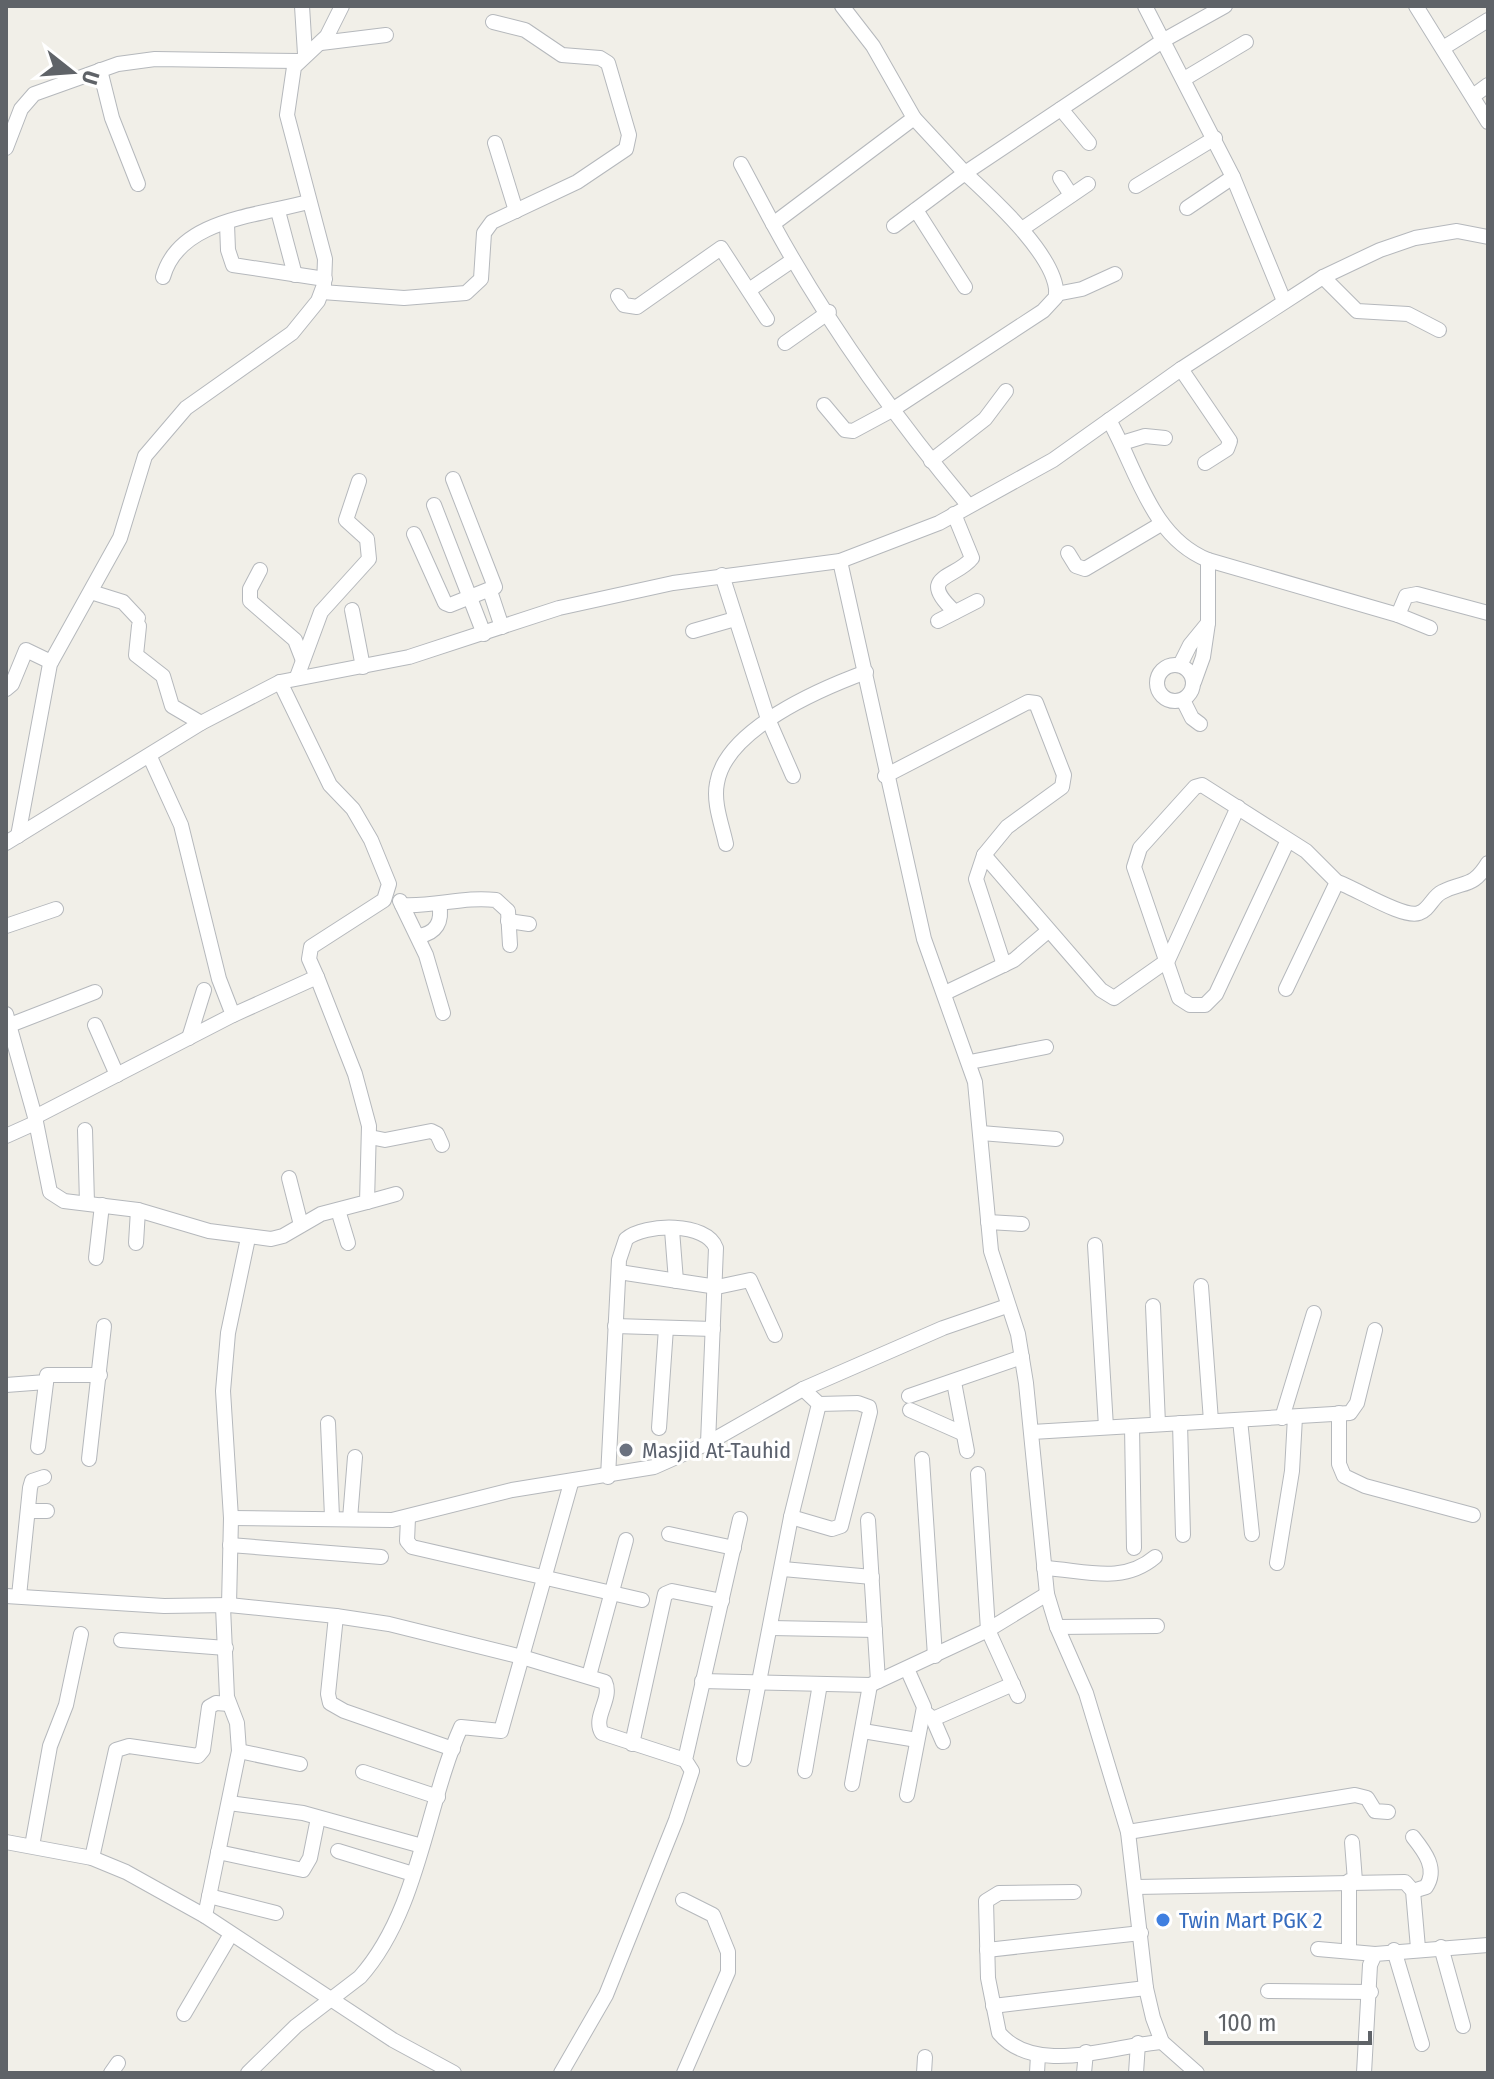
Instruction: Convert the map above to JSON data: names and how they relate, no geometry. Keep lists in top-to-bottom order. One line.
{"places":["Masjid At-Tauhid","Twin Mart PGK 2"],"scale_bar":"100 m","north":"right"}
